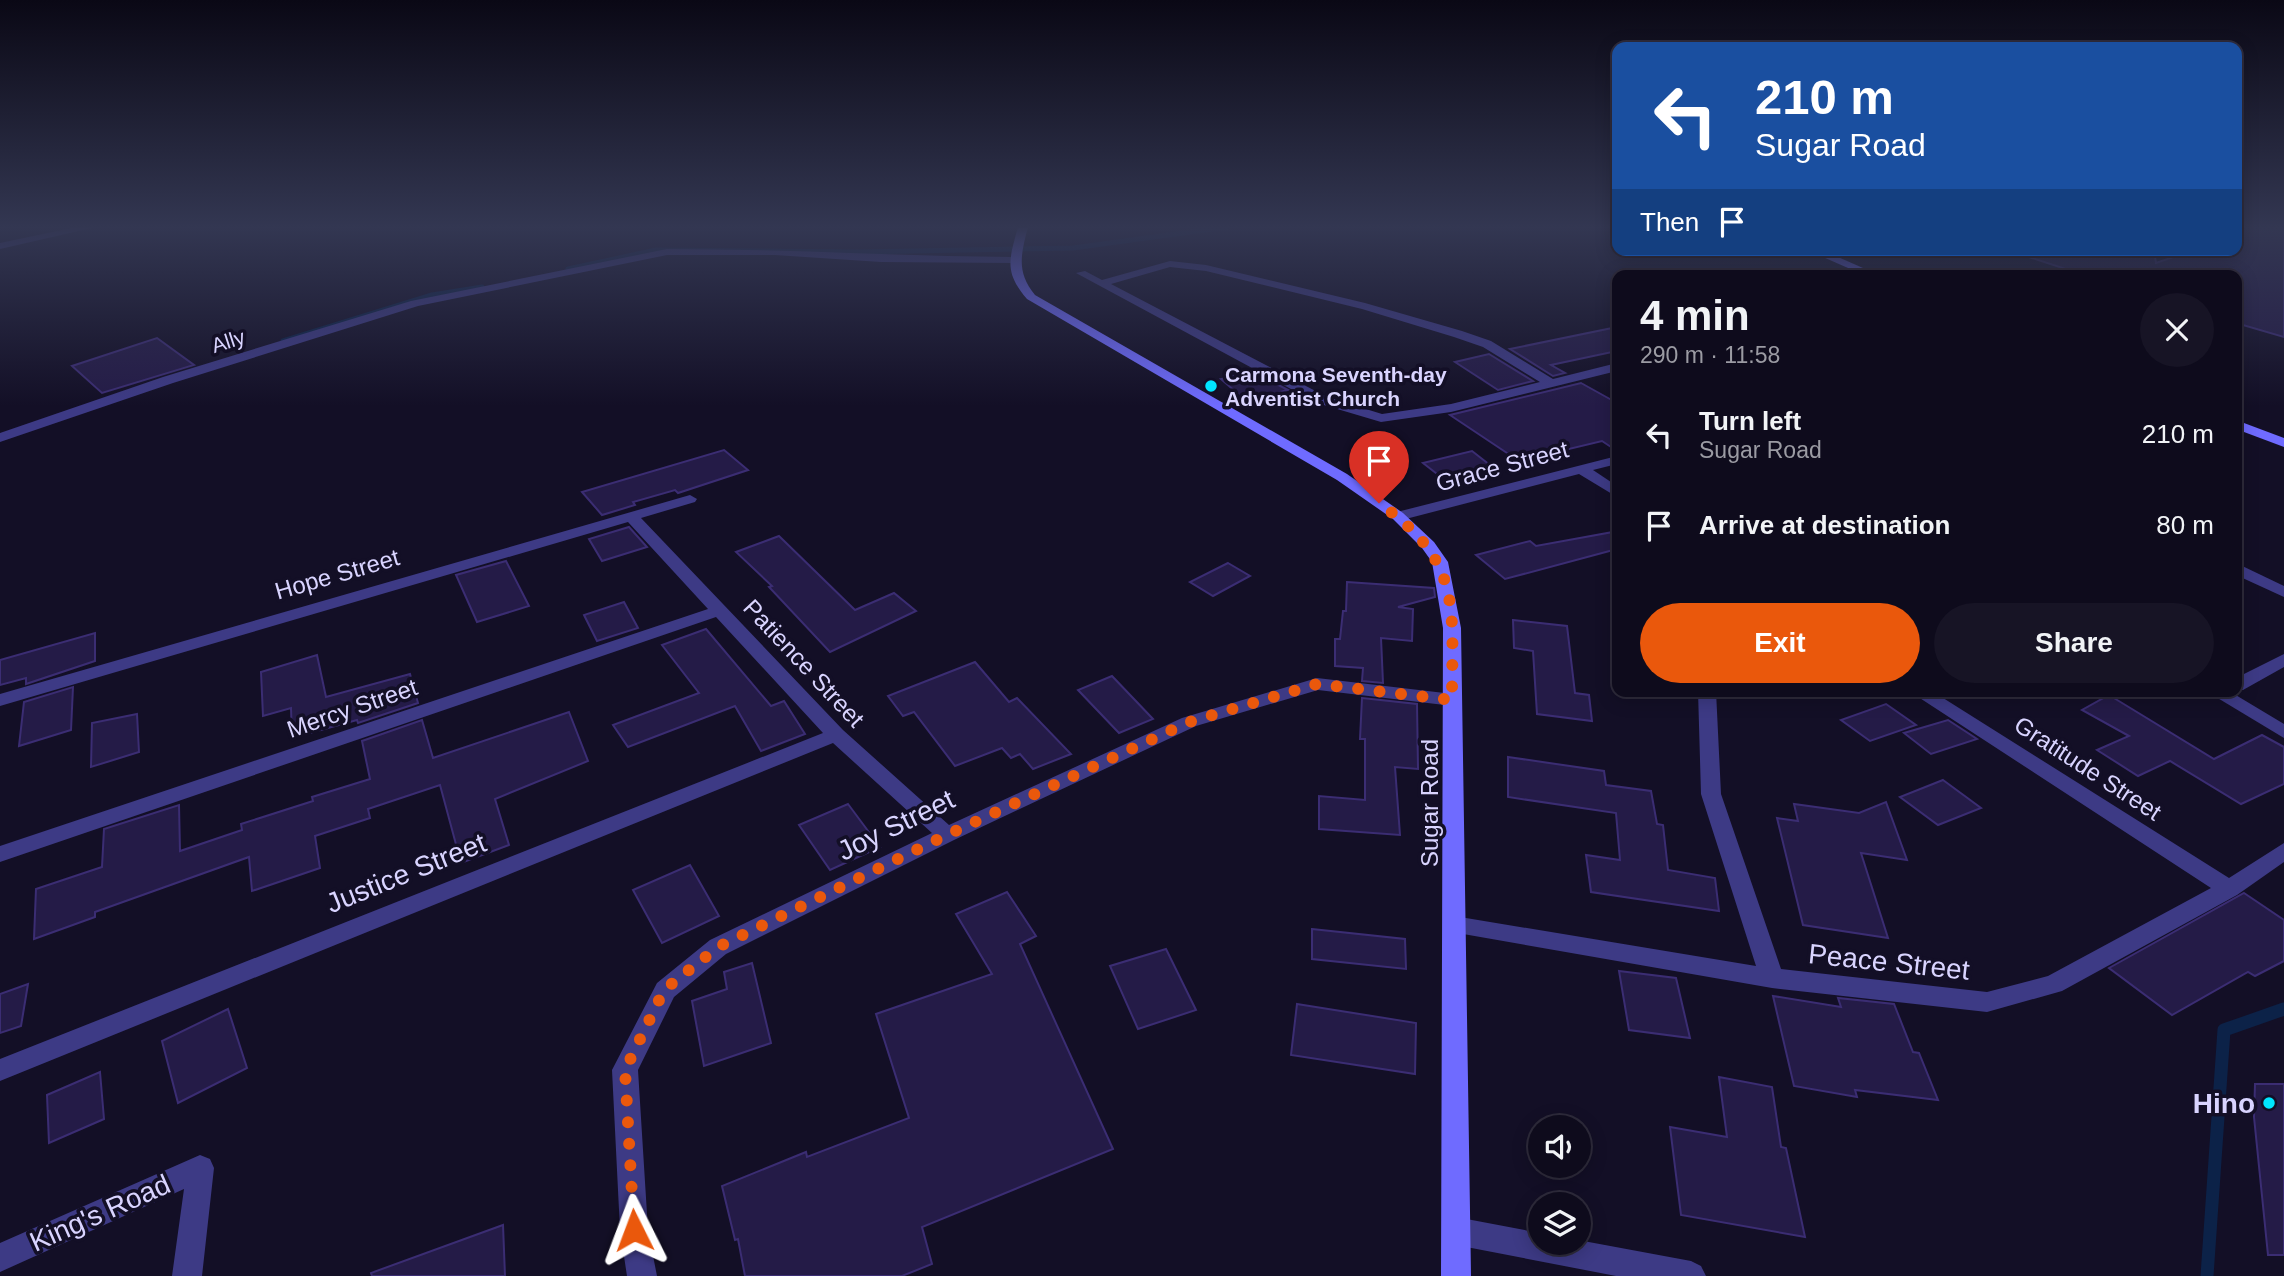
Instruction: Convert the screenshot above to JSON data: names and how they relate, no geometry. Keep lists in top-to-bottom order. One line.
{"streets":{"main road":["Sugar Road"],"street":["Ally","Grace Street","Hope Street","Patience Street","Mercy Street","Gratitude Street","Joy Street","Justice Street","Peace Street","King's Road"]},"crossings":[["Grace Street","Sugar Road"],["Hope Street","Patience Street"],["Patience Street","Mercy Street"],["Patience Street","Joy Street"],["Patience Street","Justice Street"],["Gratitude Street","Peace Street"],["Sugar Road","Joy Street"],["Sugar Road","Peace Street"]],"places":["Carmona Seventh-day Adventist Church","Hino"],"page":{"turn":["210 m","Sugar Road"],"then":"Then","heading":["4 min","290 m · 11:58"],"list":[{"name":"Turn left","note":"Sugar Road","value":"210 m"},{"name":"Arrive at destination","value":"80 m"}],"buttons":["Exit","Share"]}}
